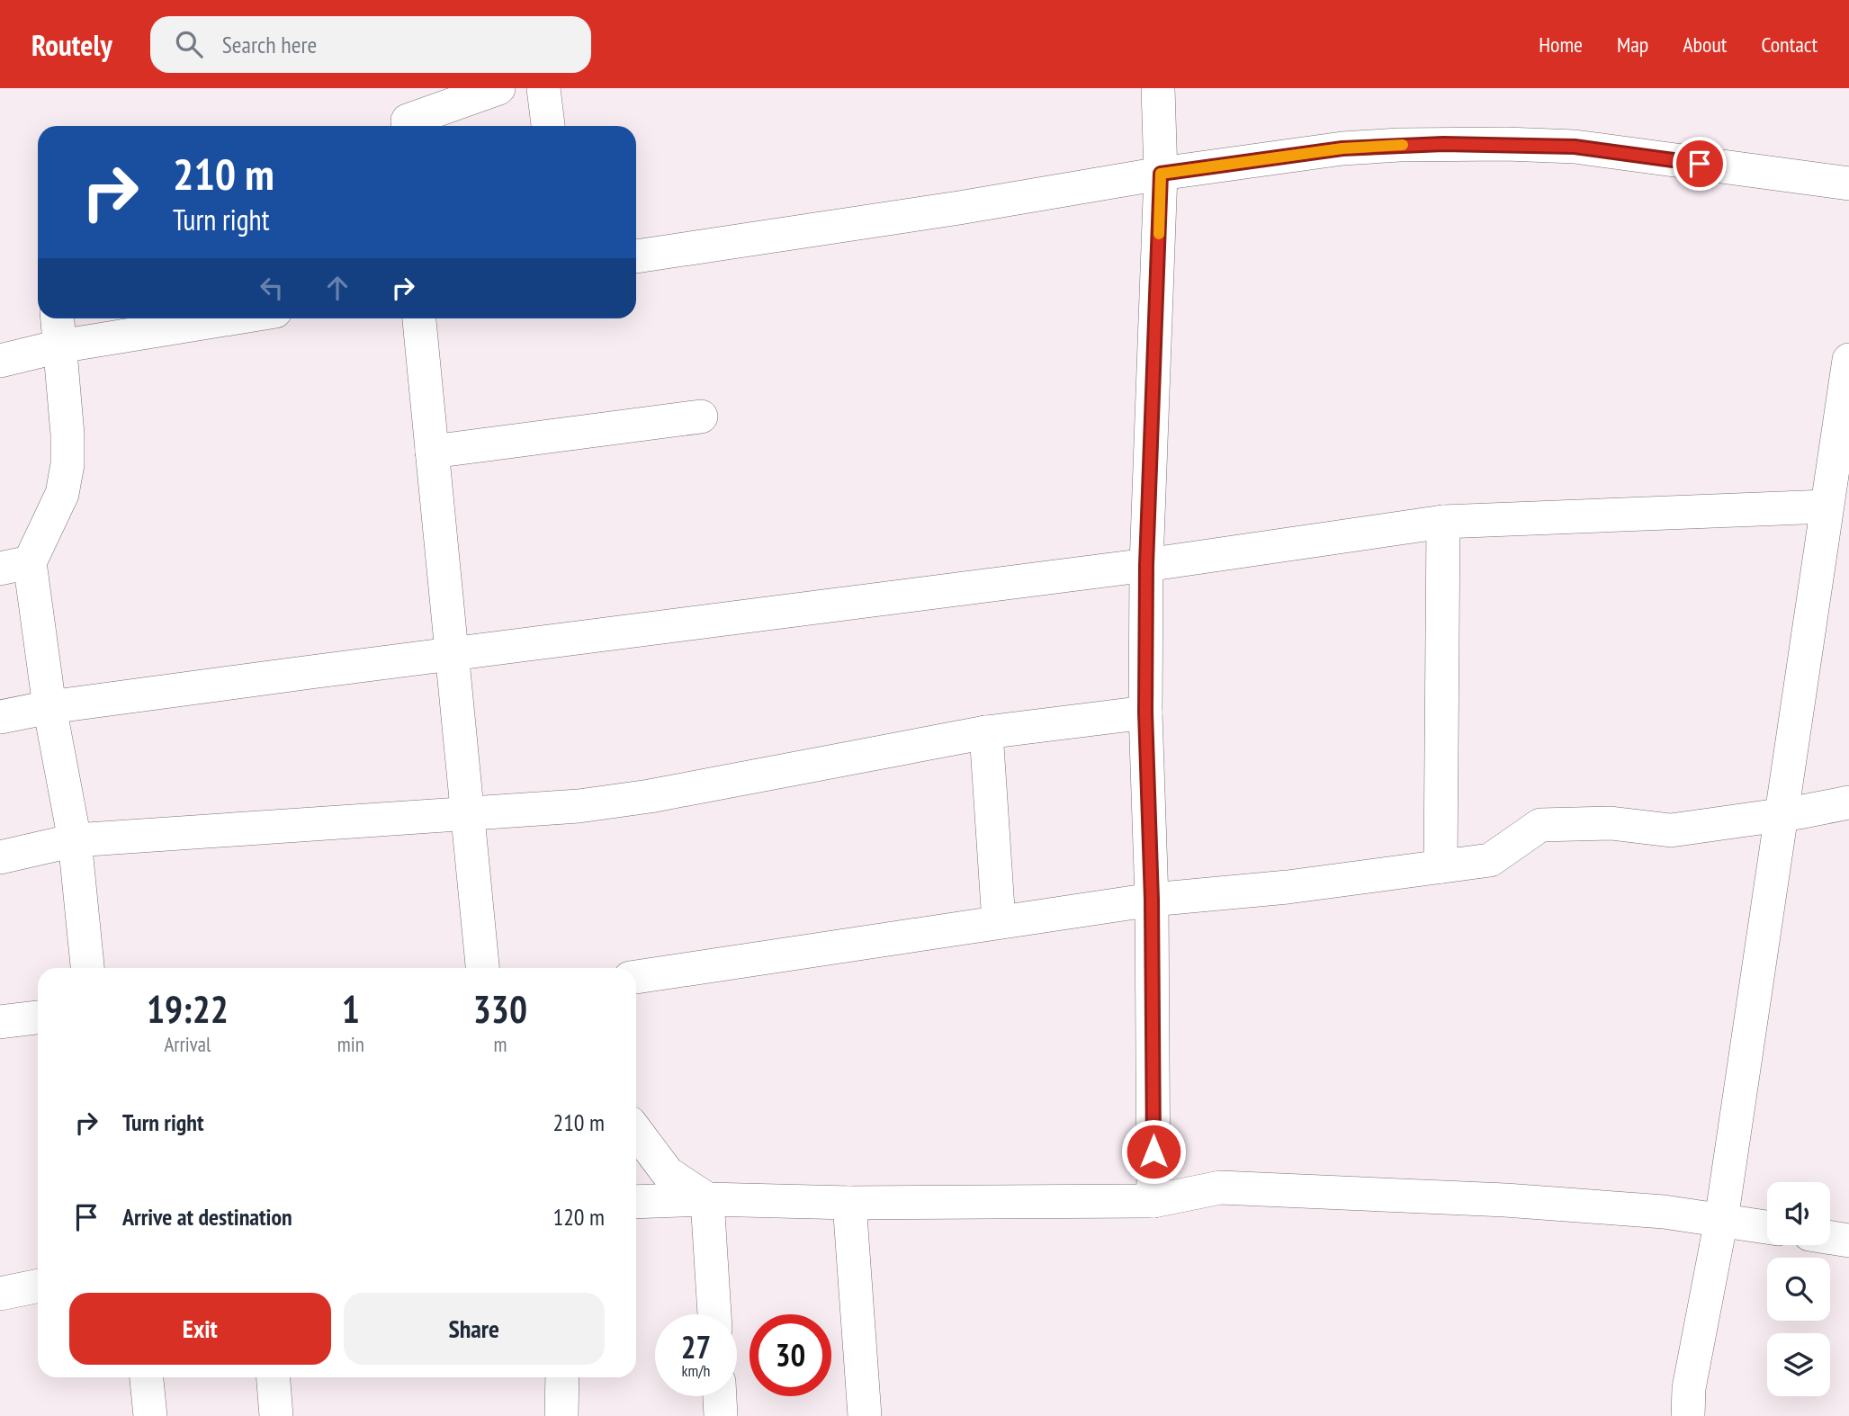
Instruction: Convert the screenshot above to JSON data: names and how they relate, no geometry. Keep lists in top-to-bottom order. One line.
{"page":{"header":"Routely","search":"Search here","nav":["Home","Map","About","Contact"],"turn":["210 m","Turn right"],"eta":["19:22","Arrival","1","min","330","m"],"list":[{"name":"Turn right","value":"210 m"},{"name":"Arrive at destination","value":"120 m"}],"buttons":["Exit","Share"],"speed":"27 km/h","limit":"30"}}
